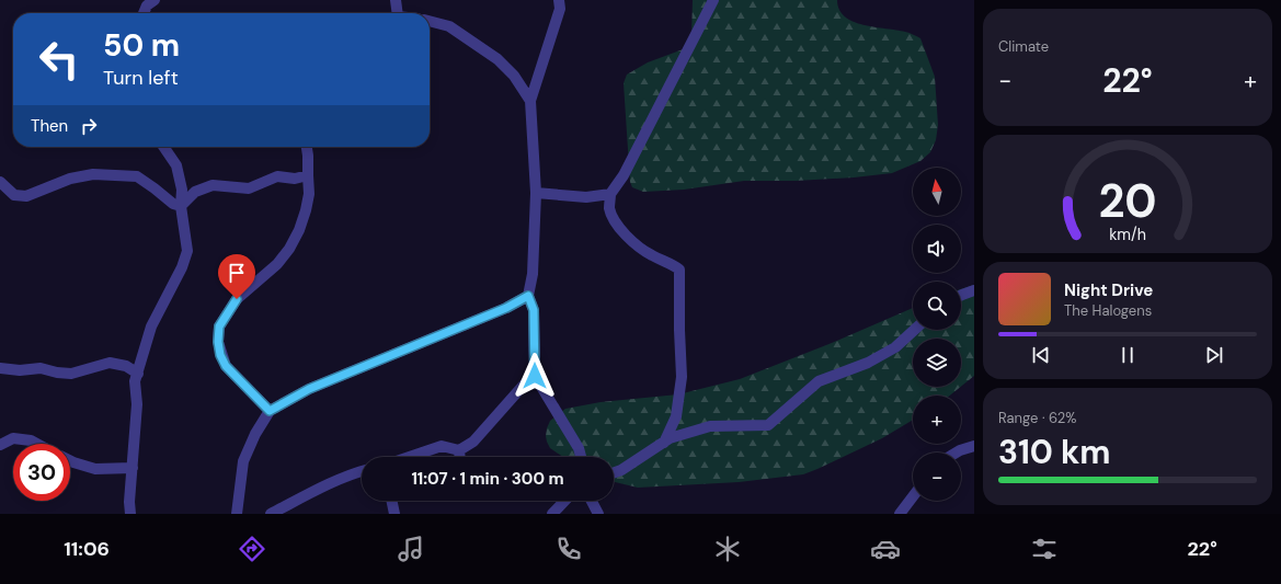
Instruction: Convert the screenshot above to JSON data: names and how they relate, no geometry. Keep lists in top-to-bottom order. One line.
{"north":"top","page":{"tile":["Climate",["Range · 62%","310 km"]],"turn":["50 m","Turn left"],"heat":["−","22°","+"],"then":"Then","map_buttons":["+","−"],"song":["Night Drive","The Halogens"],"limit":"30","trip":"11:07 · 1 min · 300 m","tabs":["11:06","22°"],"gauge":["20","km/h"]}}
